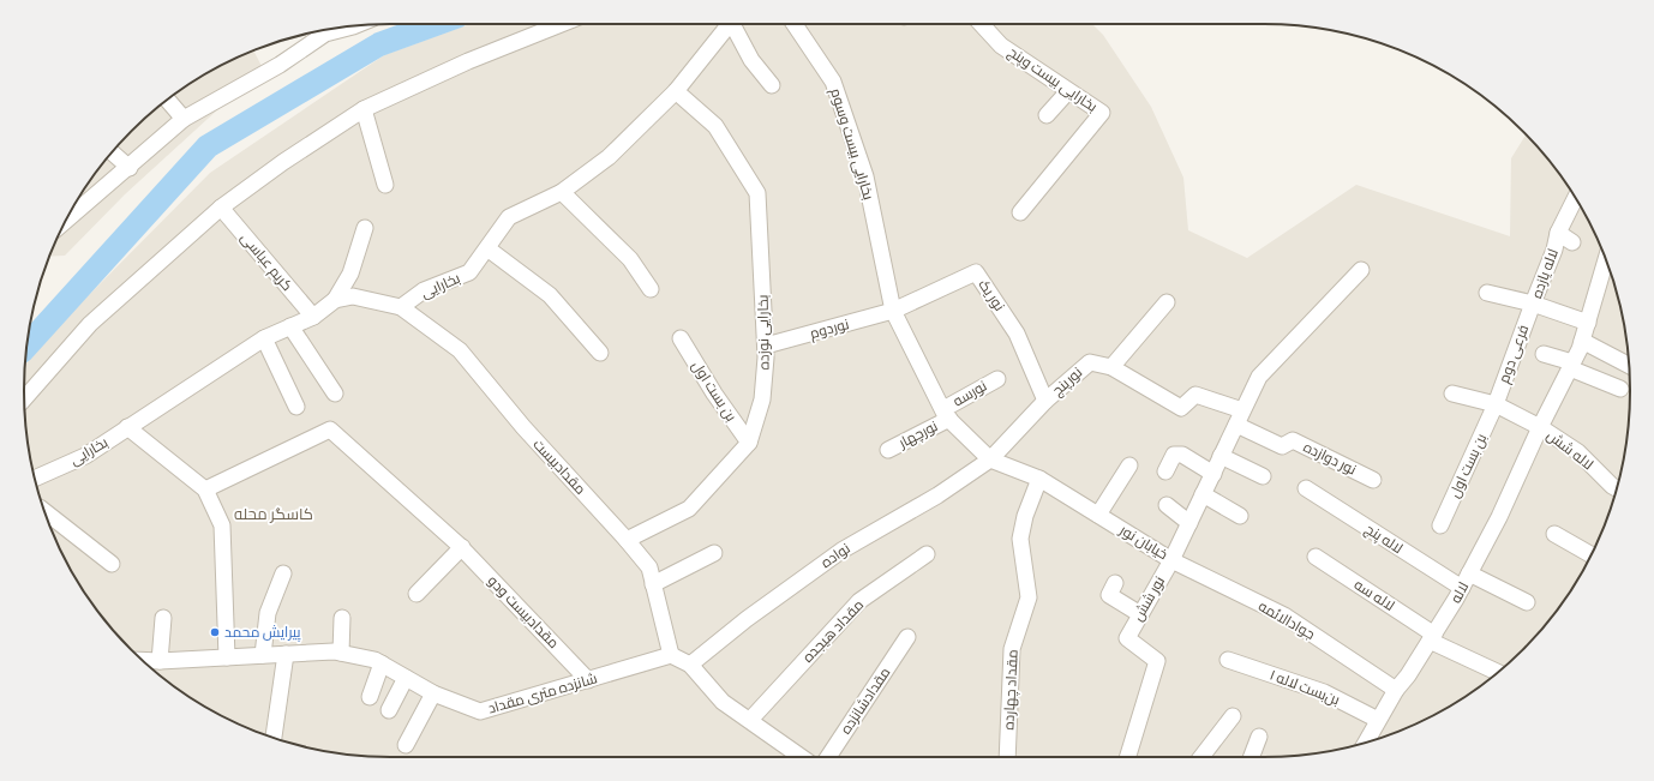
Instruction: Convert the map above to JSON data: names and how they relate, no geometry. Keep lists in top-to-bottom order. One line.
{"streets":{"street":["بخارایی بیست وپنج","بخارایی بیست وسوم","کریم عباسی","لاله یازده","بخارایی","نور یک","نوردوم","بخارایی نوزده","فرعی دوم","نورپنج","بن بست اول","نورسه","نورچهار","لاله شش","نور دوازده","مقدادبیست","لاله پنج","خیابان نور","نواده","لاله","لاله سه","نور شش","مقدادبیست ودو","جوادالائمه","مقداد هیجده","بن‌بست لاله ۱","مقداد چهارده","شانزده متری مقداد","مقدادشانزده"]},"crossings":[["بخارایی بیست وسوم","نور یک"],["بخارایی بیست وسوم","نوردوم"],["بخارایی بیست وسوم","خیابان نور"],["کریم عباسی","بخارایی"],["لاله یازده","فرعی دوم"],["لاله یازده","لاله"],["بخارایی","بخارایی نوزده"],["بخارایی","مقدادبیست"],["نور یک","نوردوم"],["نور یک","نورپنج"],["نور یک","خیابان نور"],["نوردوم","بخارایی نوزده"],["نوردوم","خیابان نور"],["بخارایی نوزده","بن بست اول"],["بخارایی نوزده","مقدادبیست"],["فرعی دوم","بن بست اول"],["فرعی دوم","لاله شش"],["نورپنج","خیابان نور"],["نورپنج","نواده"],["بن بست اول","لاله شش"],["نورسه","نورچهار"],["نورسه","خیابان نور"],["نورچهار","خیابان نور"],["لاله شش","لاله"],["نور دوازده","خیابان نور"],["مقدادبیست","شانزده متری مقداد"],["لاله پنج","لاله"],["خیابان نور","نواده"],["خیابان نور","نور شش"],["خیابان نور","جوادالائمه"],["خیابان نور","مقداد چهارده"],["لاله","لاله سه"],["لاله","جوادالائمه"],["لاله","بن‌بست لاله ۱"],["نور شش","جوادالائمه"],["مقدادبیست ودو","شانزده متری مقداد"]],"districts":["کاسگر محله"],"places":["پیرایش محمد"]}
